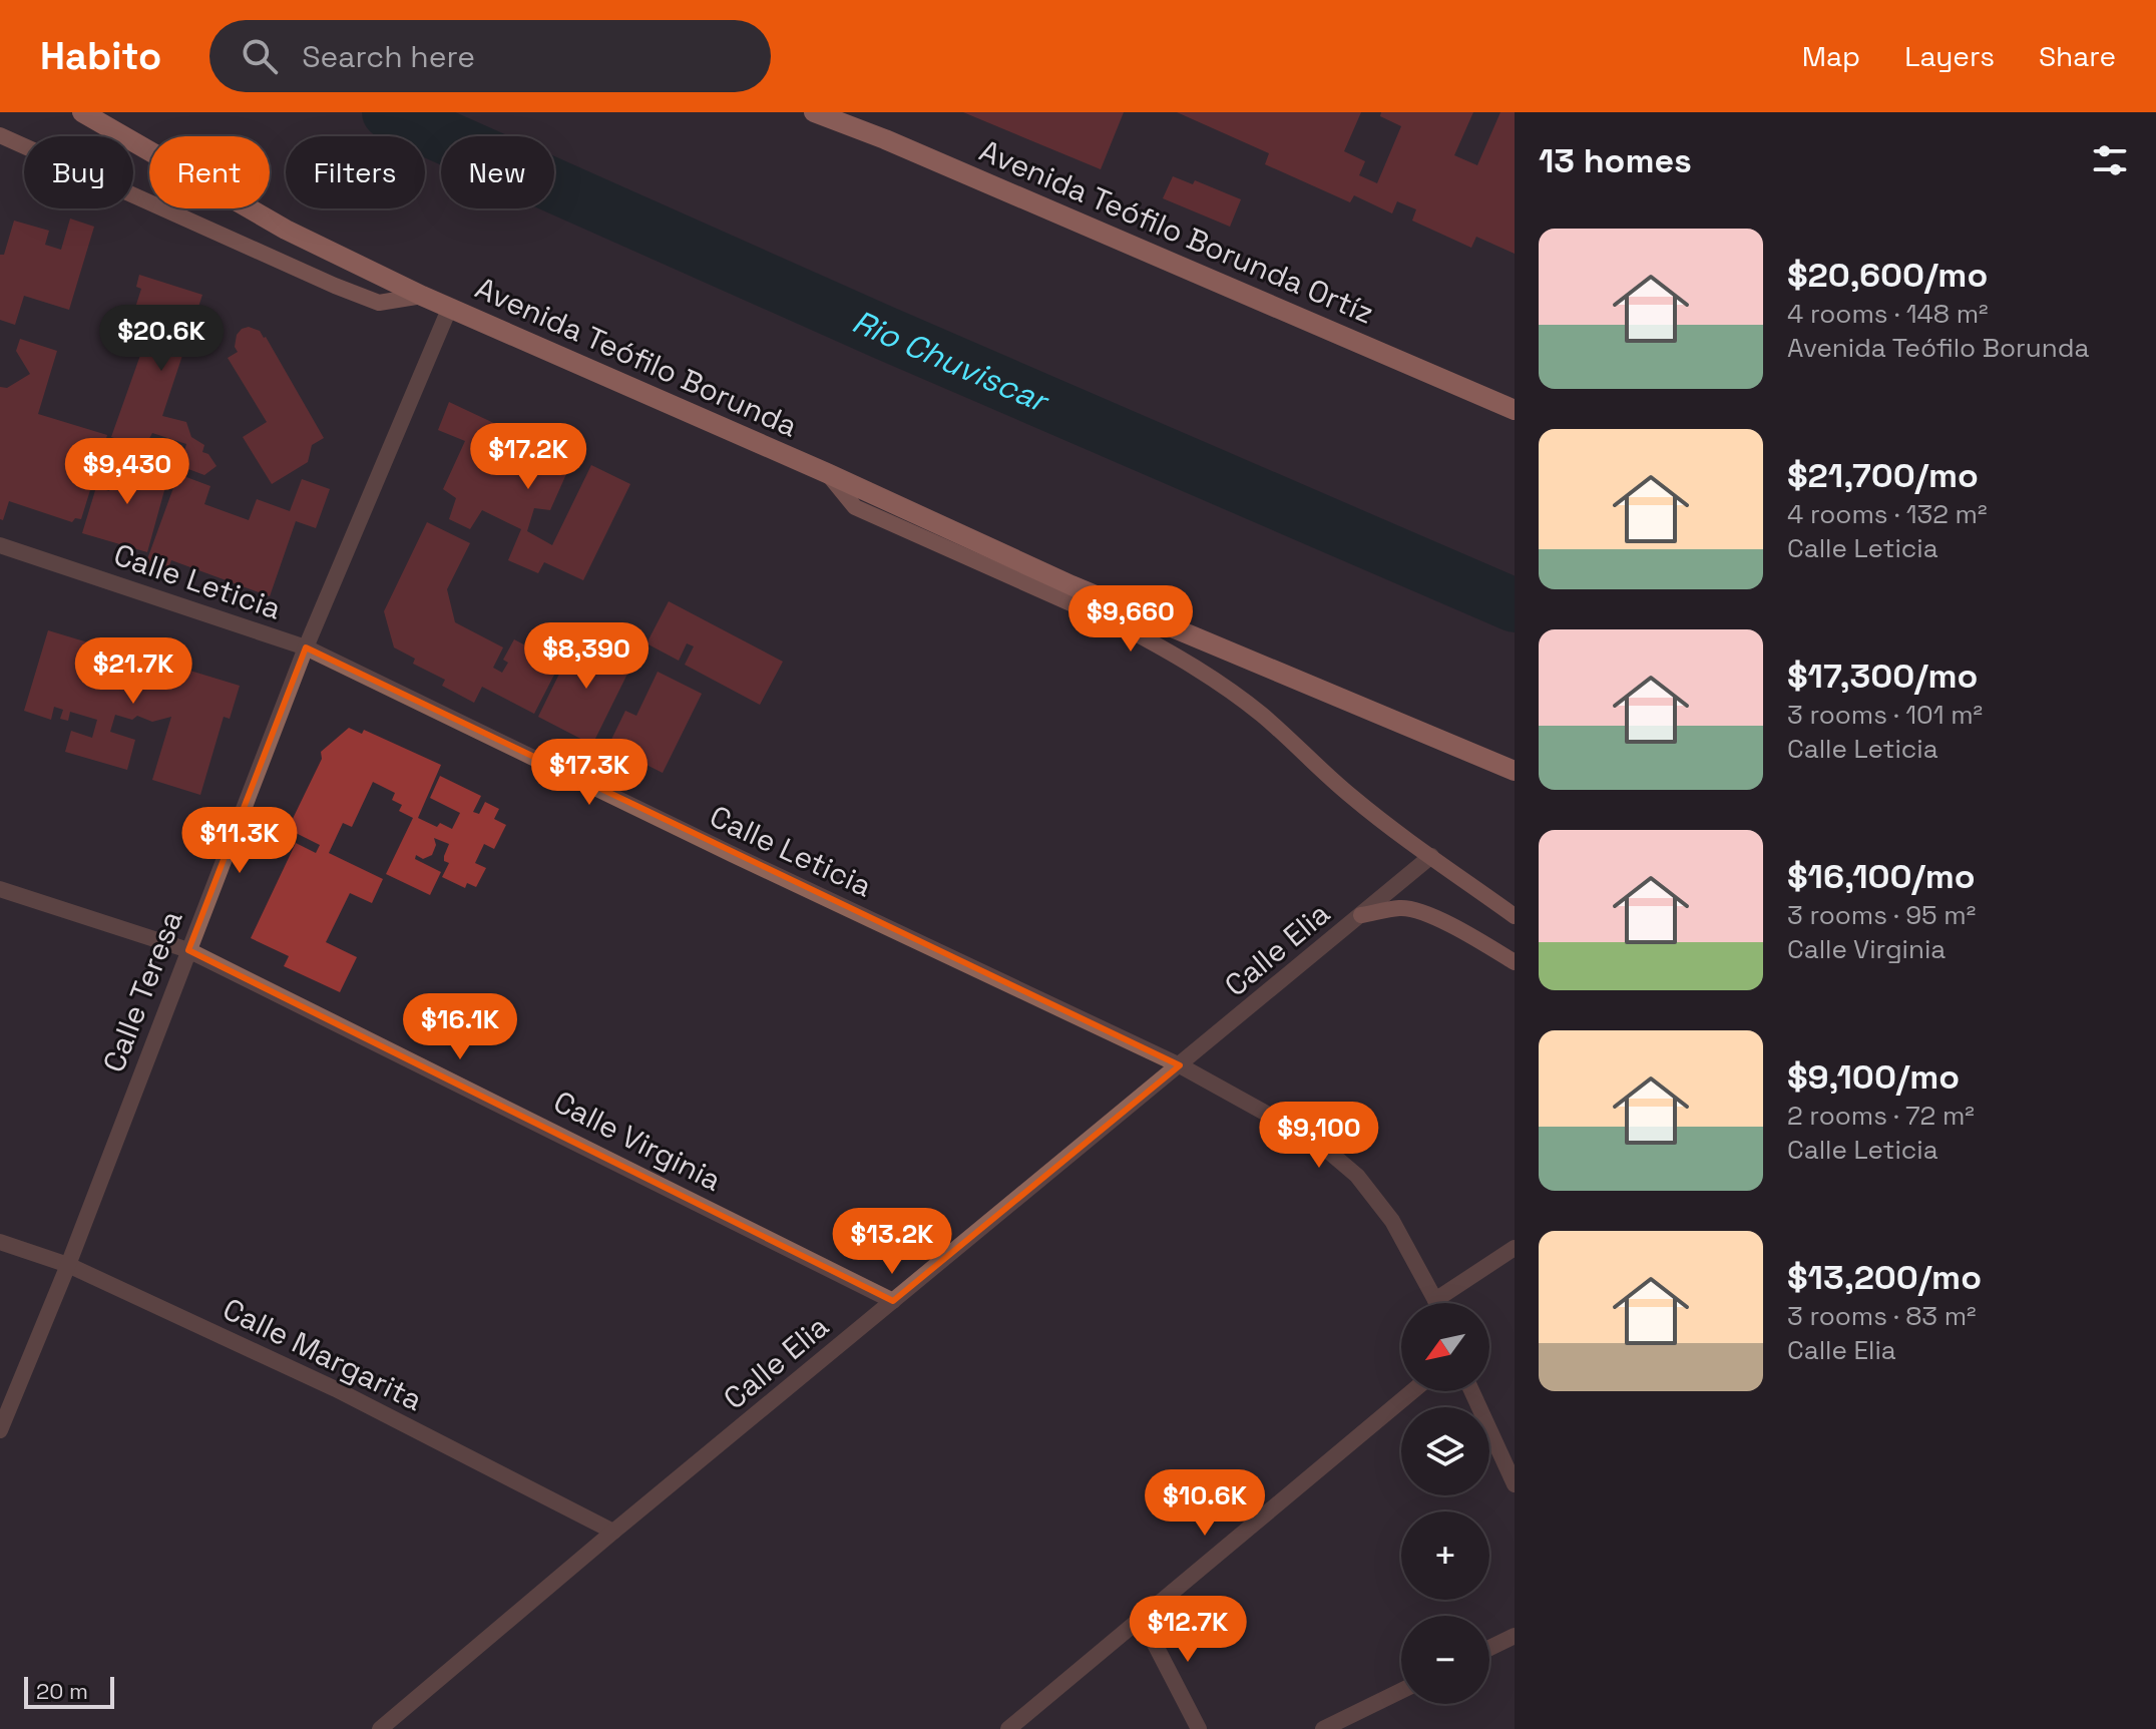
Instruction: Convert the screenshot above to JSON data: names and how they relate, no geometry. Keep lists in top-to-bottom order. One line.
{"streets":{"main road":["Avenida Teófilo Borunda Ortíz","Avenida Teófilo Borunda"],"street":["Calle Leticia","Calle Elia","Calle Teresa","Calle Virginia","Calle Margarita"]},"crossings":[["Avenida Teófilo Borunda","Calle Teresa"],["Calle Leticia","Calle Elia"],["Calle Leticia","Calle Teresa"],["Calle Elia","Calle Virginia"],["Calle Elia","Calle Margarita"],["Calle Teresa","Calle Virginia"],["Calle Teresa","Calle Margarita"]],"water":["Rio Chuviscar"],"scale_bar":"20 m","north":"bottom left","page":{"header":"Habito","search":"Search here","nav":["Map","Layers","Share"],"heading":"13 homes","chip":["Buy","Rent","Filters","New"],"list":[{"name":"$20,600/mo","note":"4 rooms · 148 m² · Avenida Teófilo Borunda"},{"name":"$21,700/mo","note":"4 rooms · 132 m² · Calle Leticia"},{"name":"$17,300/mo","note":"3 rooms · 101 m² · Calle Leticia"},{"name":"$16,100/mo","note":"3 rooms · 95 m² · Calle Virginia"},{"name":"$9,100/mo","note":"2 rooms · 72 m² · Calle Leticia"},{"name":"$13,200/mo","note":"3 rooms · 83 m² · Calle Elia"}],"price":["$20.6K","$17.2K","$9,430","$9,660","$8,390","$21.7K","$17.3K","$11.3K","$16.1K","$9,100","$13.2K","$10.6K","$12.7K"],"map_buttons":["+","−"],"scale":"20 m"}}
